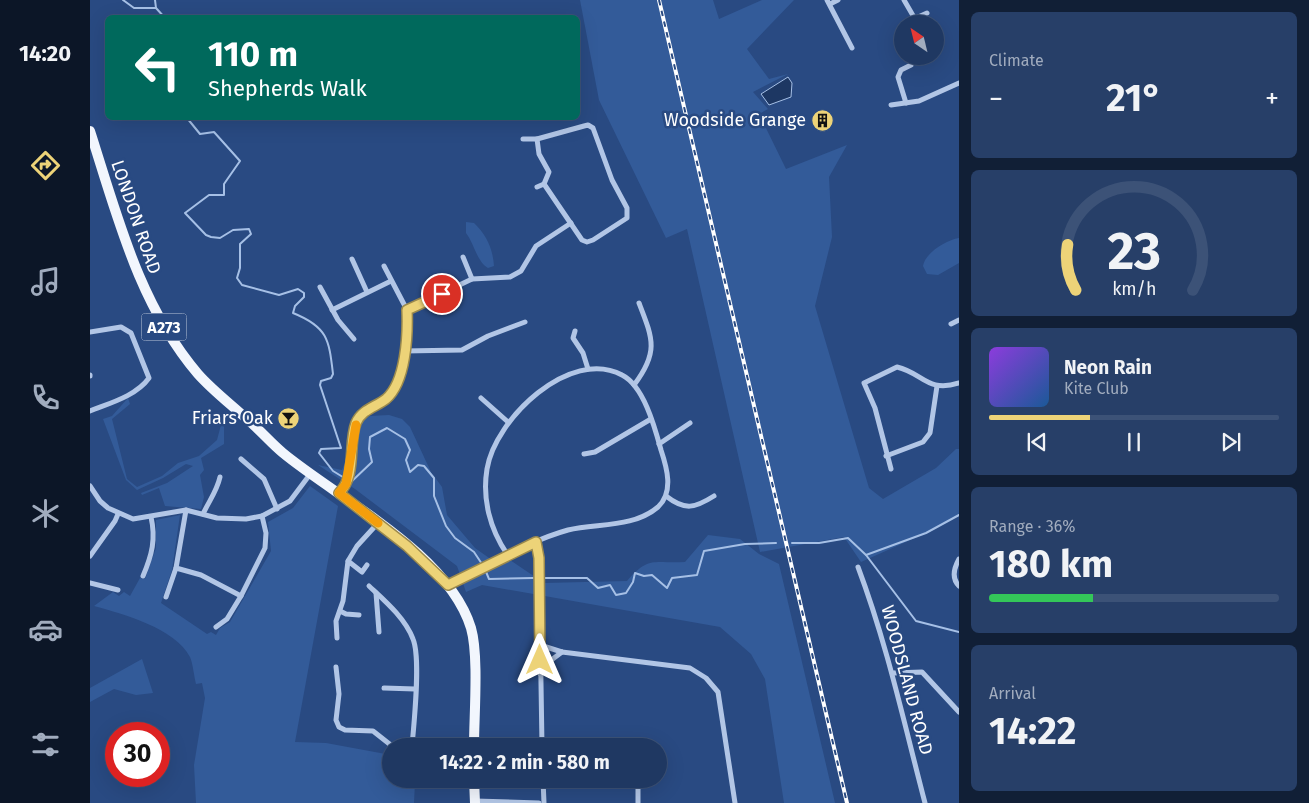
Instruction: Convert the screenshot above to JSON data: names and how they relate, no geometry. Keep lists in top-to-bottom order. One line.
{"streets":{"main road":["LONDON ROAD","A273"],"street":["WOODSLAND ROAD"]},"places":{"building":["Woodside Grange"],"bar":["Friars Oak"]},"north":"top left","page":{"tabs":"14:20","tile":["Climate",["Range · 36%","180 km"],["Arrival","14:22"]],"turn":["110 m","Shepherds Walk"],"heat":["−","21°","+"],"song":["Neon Rain","Kite Club"],"limit":"30","trip":"14:22 · 2 min · 580 m","gauge":["23","km/h"]}}
